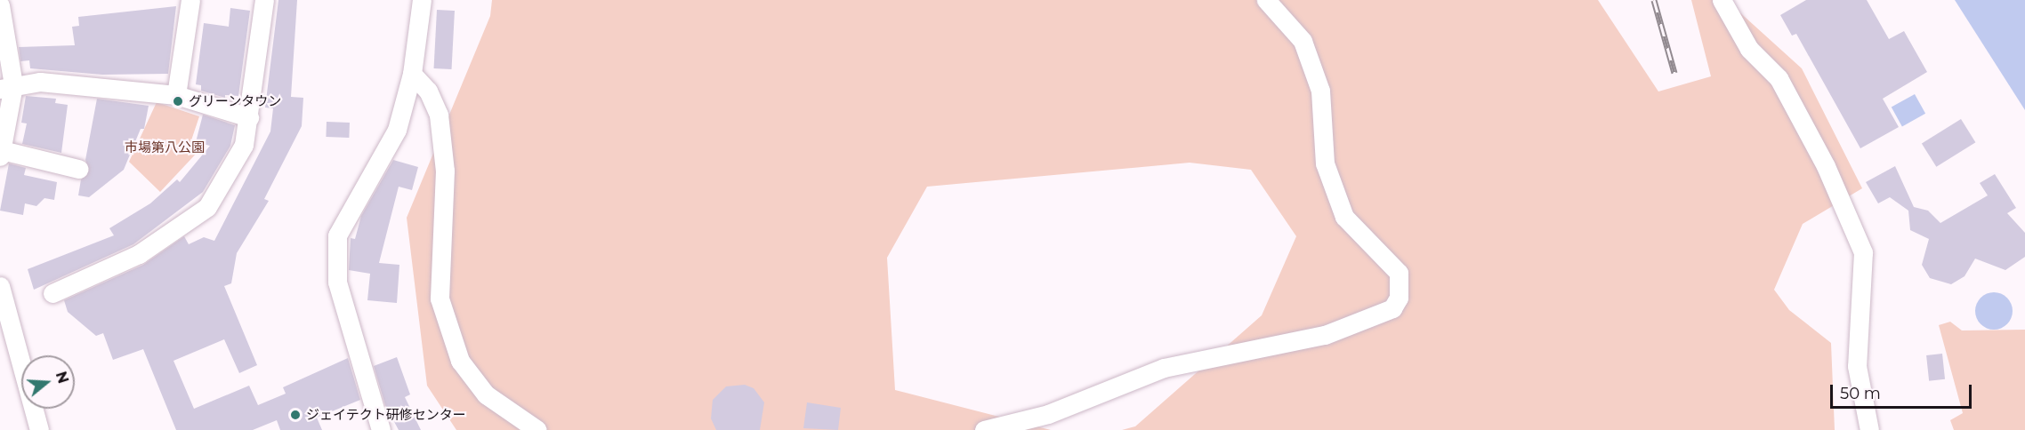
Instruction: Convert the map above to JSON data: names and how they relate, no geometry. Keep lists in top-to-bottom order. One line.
{"parks":["市場第八公園"],"places":["グリーンタウン","ジェイテクト研修センター"],"scale_bar":"50 m","north":"right"}
